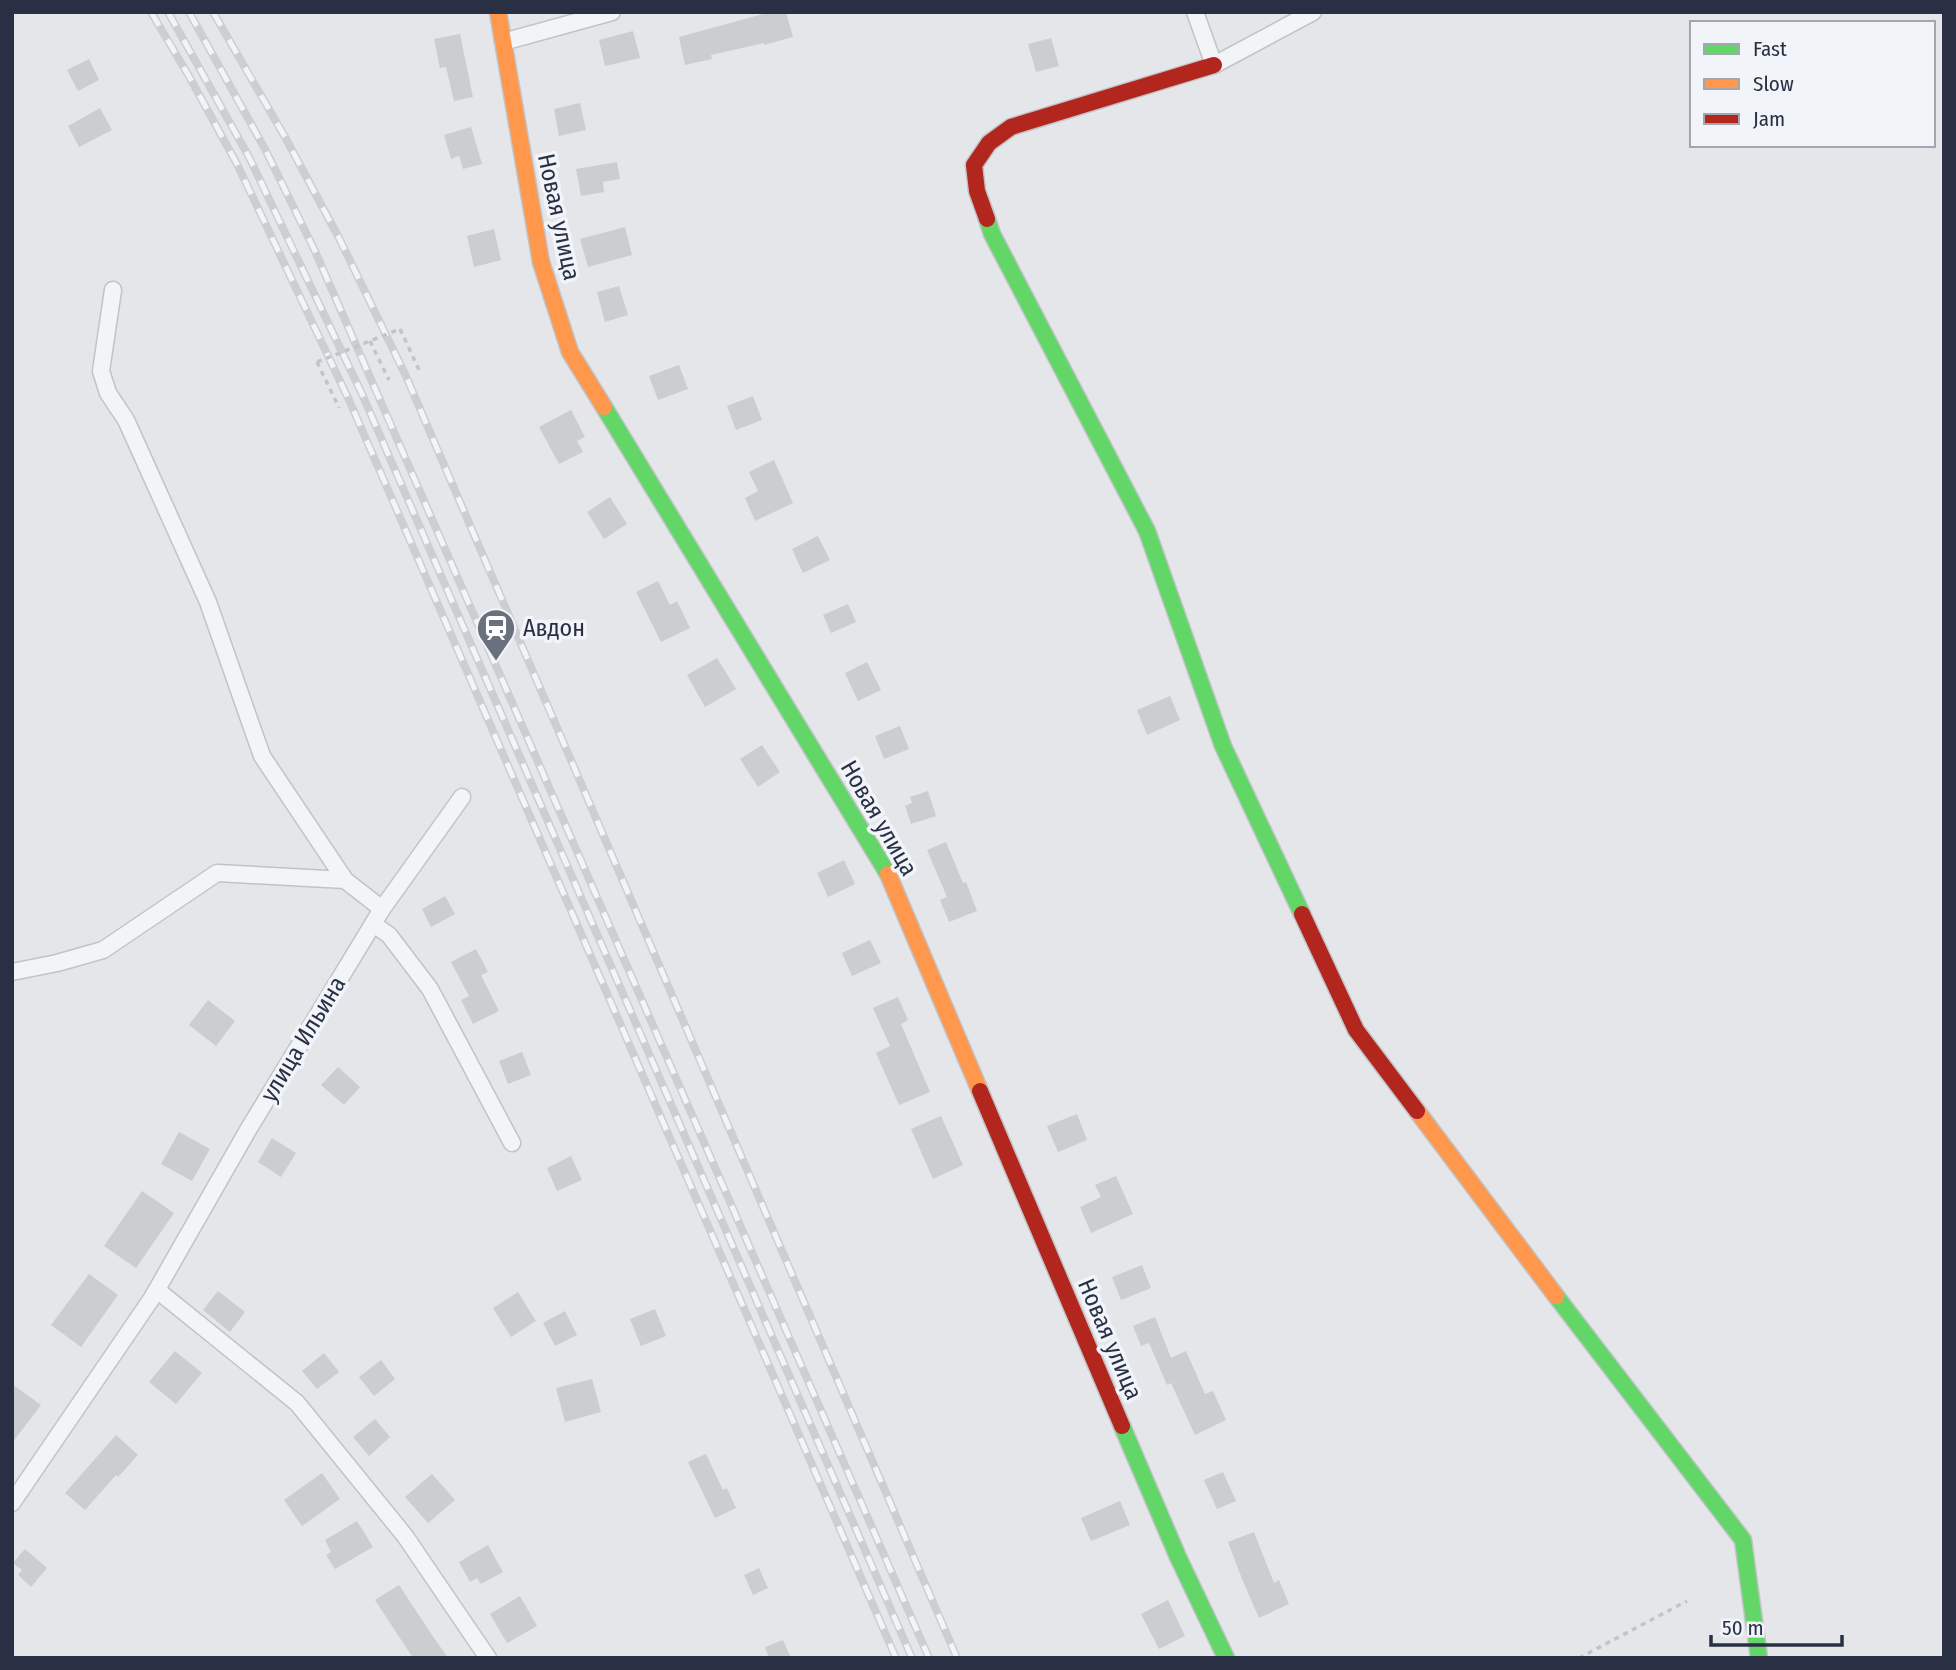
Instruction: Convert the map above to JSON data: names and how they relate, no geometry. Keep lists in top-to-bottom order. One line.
{"streets":{"street":["Новая улица","улица Ильина"]},"places":{"station":["Авдон"]},"legend":["Fast","Slow","Jam"],"scale_bar":"50 m"}
